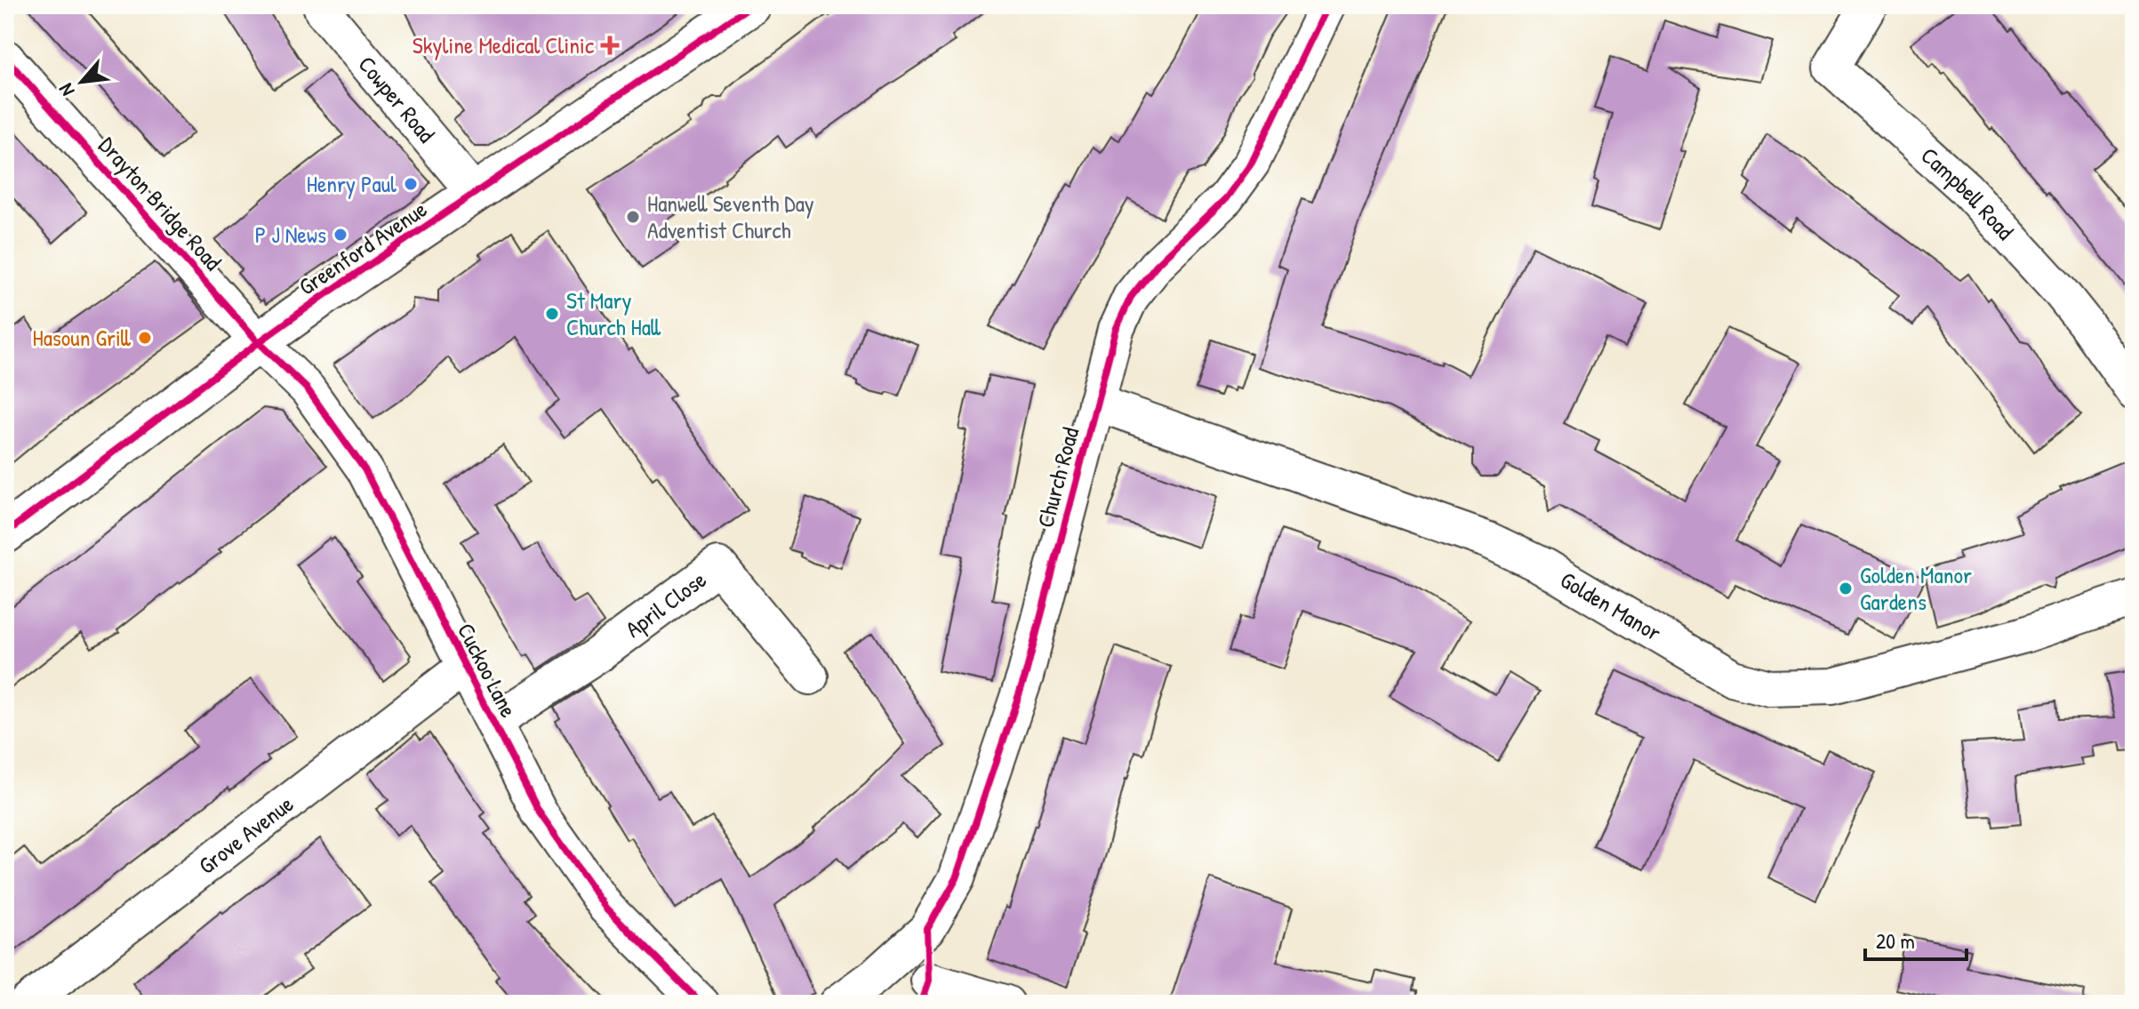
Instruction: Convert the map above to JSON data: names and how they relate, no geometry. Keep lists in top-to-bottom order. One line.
{"streets":{"street":["Cowper Road","Campbell Road","Drayton Bridge Road","Greenford Avenue","Church Road","April Close","Golden Manor","Cuckoo Lane","Grove Avenue"]},"crossings":[["Cowper Road","Greenford Avenue"],["Drayton Bridge Road","Greenford Avenue"],["Drayton Bridge Road","Cuckoo Lane"],["Greenford Avenue","Cuckoo Lane"],["Church Road","Golden Manor"],["April Close","Cuckoo Lane"],["Cuckoo Lane","Grove Avenue"]],"places":{"health":["Skyline Medical Clinic"],"other":["Henry Paul","Hanwell Seventh Day Adventist Church","P J News","St Mary Church Hall","Hasoun Grill","Golden Manor Gardens"]},"scale_bar":"20 m","north":"bottom left"}
